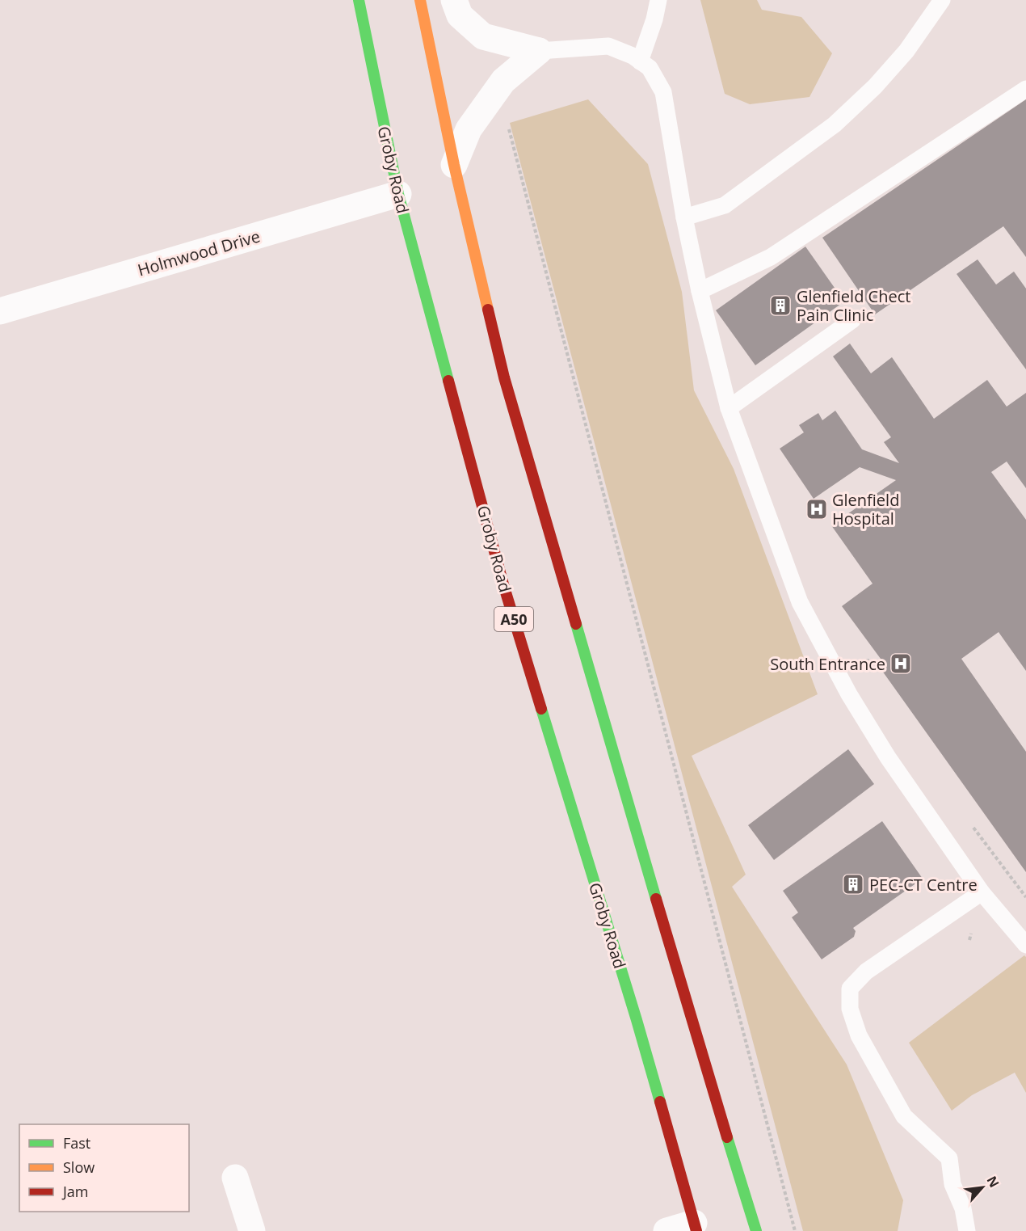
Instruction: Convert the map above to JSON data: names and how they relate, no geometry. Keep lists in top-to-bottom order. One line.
{"streets":{"highway":["Groby Road","A50"],"street":["Holmwood Drive"]},"crossings":[["Groby Road","Holmwood Drive"]],"places":{"building":["Glenfield Chect Pain Clinic","PEC-CT Centre"],"hospital":["Glenfield Hospital","South Entrance"]},"legend":["Fast","Slow","Jam"],"north":"top right"}
